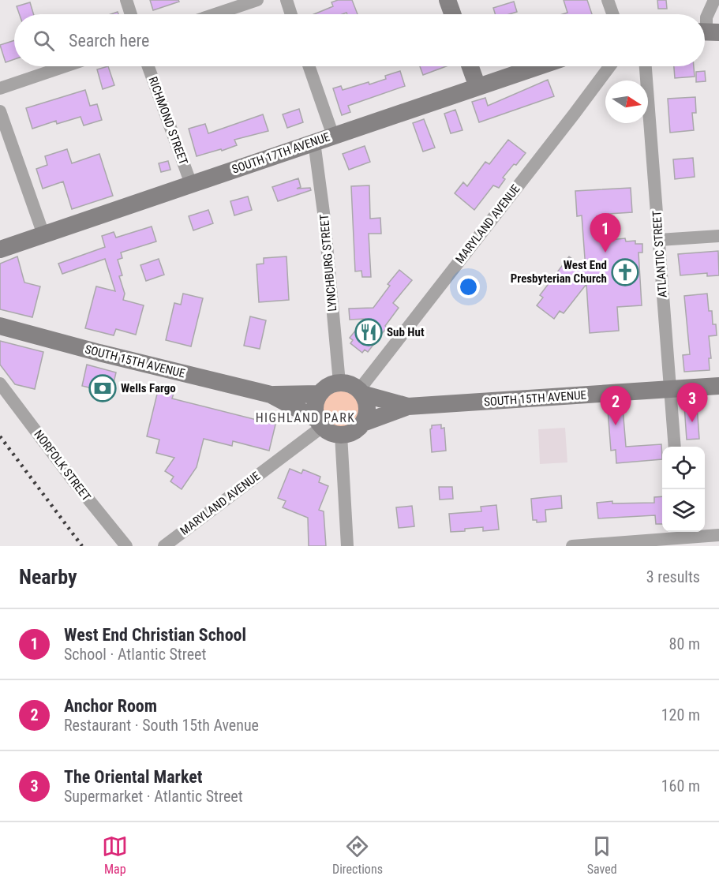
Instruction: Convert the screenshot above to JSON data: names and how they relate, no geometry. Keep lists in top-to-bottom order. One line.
{"streets":{"main road":["SOUTH 17TH AVENUE","SOUTH 15TH AVENUE"],"street":["RICHMOND STREET","MARYLAND AVENUE","ATLANTIC STREET","LYNCHBURG STREET","NORFOLK STREET"]},"crossings":[["RICHMOND STREET","SOUTH 17TH AVENUE"],["SOUTH 17TH AVENUE","LYNCHBURG STREET"],["MARYLAND AVENUE","LYNCHBURG STREET"],["MARYLAND AVENUE","SOUTH 15TH AVENUE"],["ATLANTIC STREET","SOUTH 15TH AVENUE"],["LYNCHBURG STREET","SOUTH 15TH AVENUE"]],"districts":["HIGHLAND PARK"],"places":{"church":["West End Presbyterian Church"],"restaurant":["Sub Hut"],"bank":["Wells Fargo"]},"north":"right","page":{"search":"Search here","pins":["1","3","2"],"heading":["Nearby","3 results"],"list":[{"mark":"1","name":"West End Christian School","note":"School · Atlantic Street","value":"80 m"},{"mark":"2","name":"Anchor Room","note":"Restaurant · South 15th Avenue","value":"120 m"},{"mark":"3","name":"The Oriental Market","note":"Supermarket · Atlantic Street","value":"160 m"}],"nav":["Map","Directions","Saved"]}}
